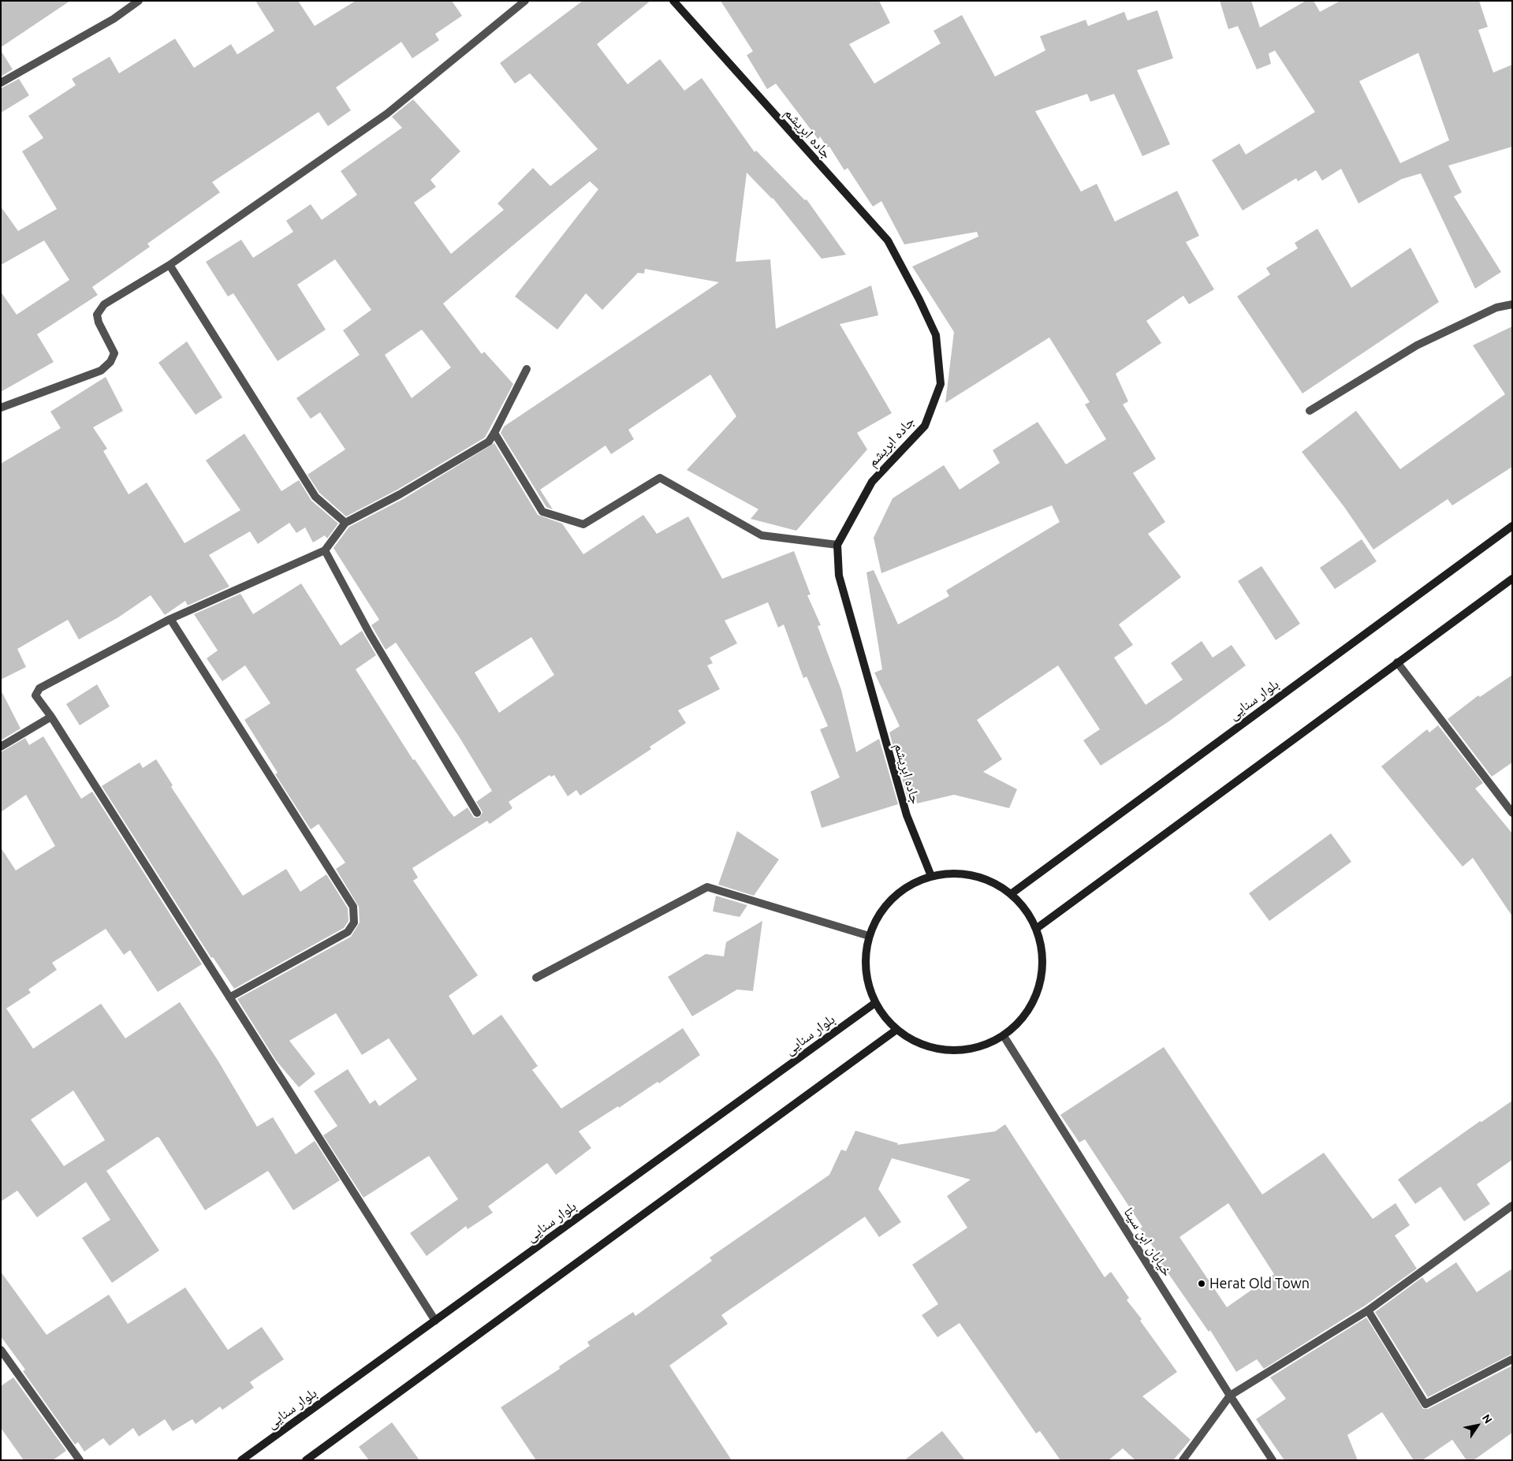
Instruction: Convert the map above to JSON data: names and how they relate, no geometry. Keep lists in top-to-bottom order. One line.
{"streets":{"main road":["جاده ابریشم","بلوار سنایی"],"street":["خیابان ابن سینا"]},"places":["Herat Old Town"],"north":"top right"}
